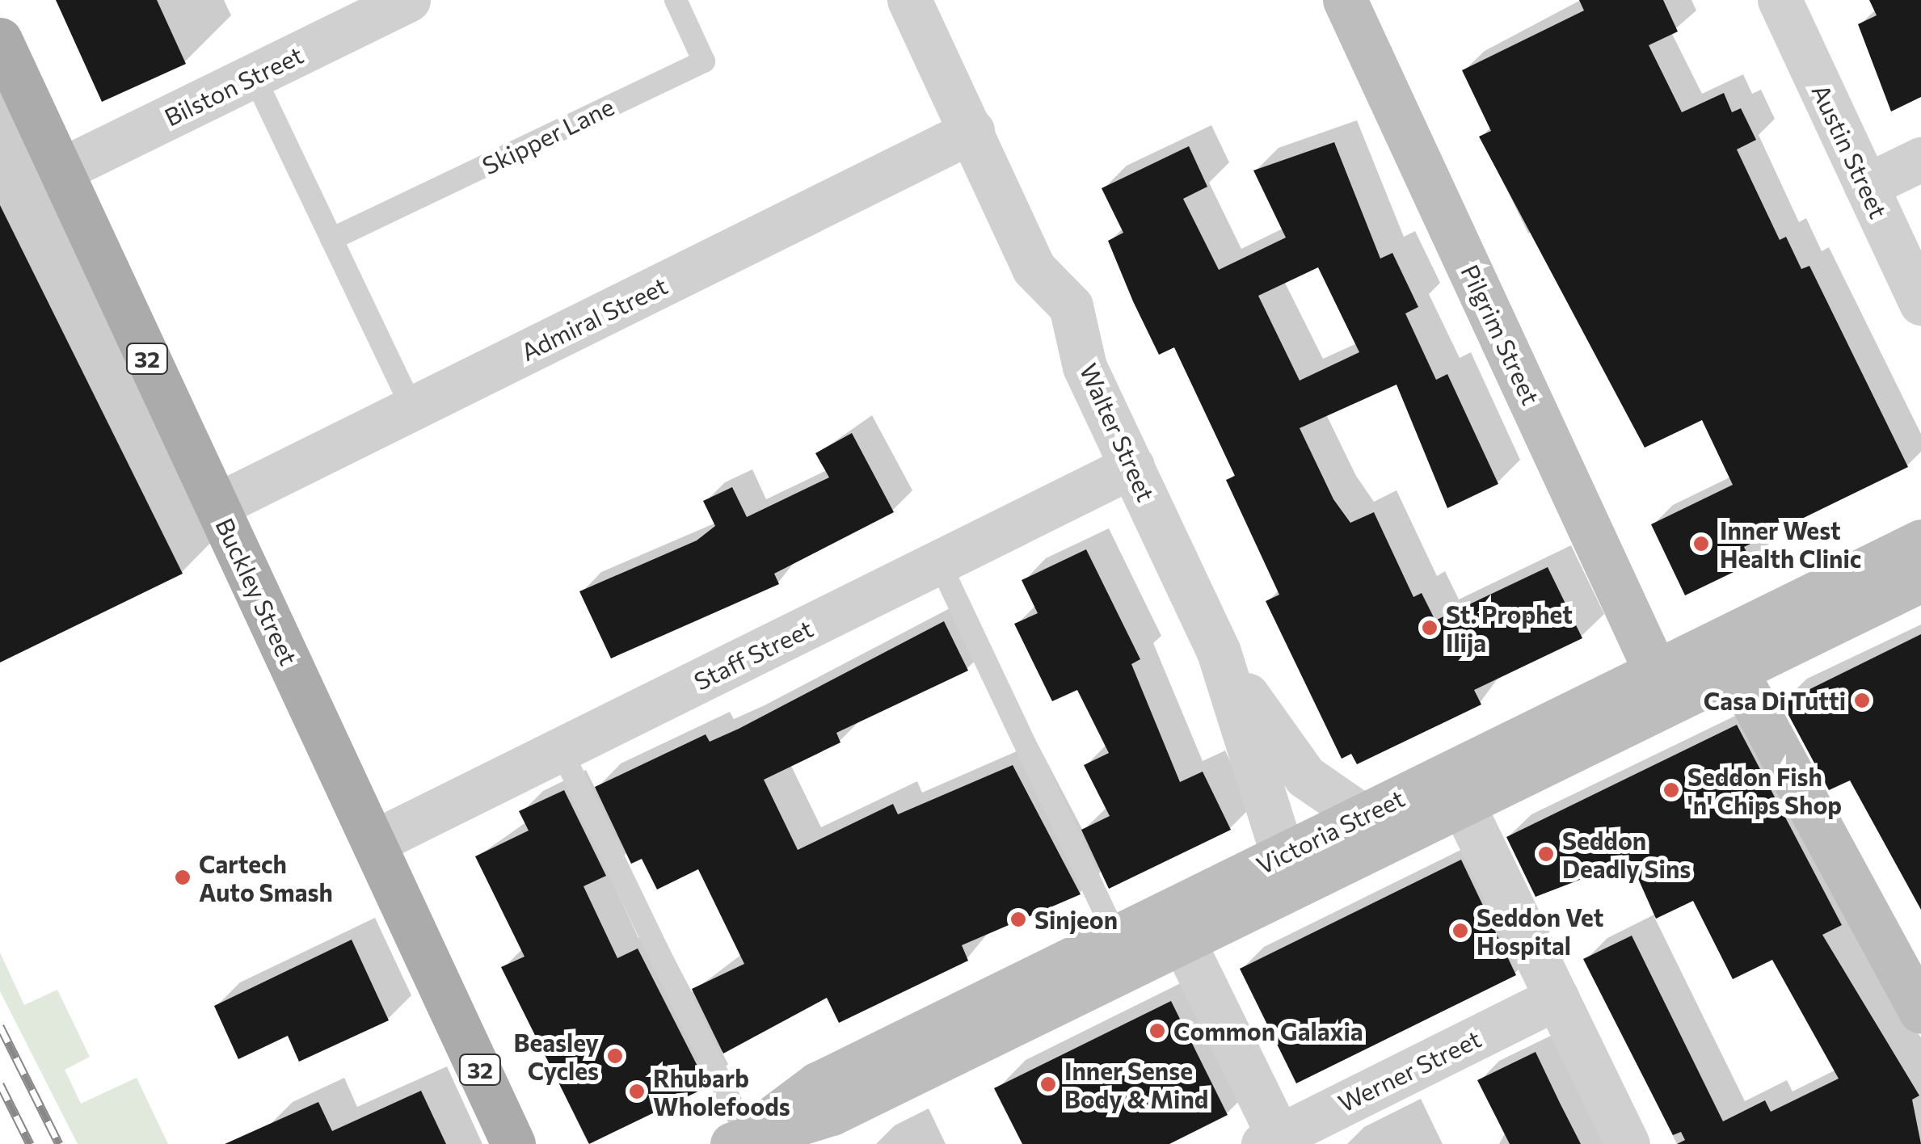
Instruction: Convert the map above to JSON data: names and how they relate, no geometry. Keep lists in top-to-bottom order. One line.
{"streets":{"main road":["32","Buckley Street"],"street":["Bilston Street","Austin Street","Admiral Street","Pilgrim Street","Walter Street","Staff Street","Victoria Street","Werner Street"],"lane":["Skipper Lane"]},"crossings":[["Bilston Street","Buckley Street"],["Admiral Street","Walter Street"],["Admiral Street","Buckley Street"],["Pilgrim Street","Victoria Street"],["Walter Street","Staff Street"],["Walter Street","Victoria Street"],["Buckley Street","Staff Street"]],"places":["Inner West Health Clinic","St. Prophet Ilija","Casa Di Tutti","Seddon Fish 'n' Chips Shop","Seddon Deadly Sins","Cartech Auto Smash","Sinjeon","Seddon Vet Hospital","Common Galaxia","Beasley Cycles","Inner Sense Body & Mind","Rhubarb Wholefoods"]}
